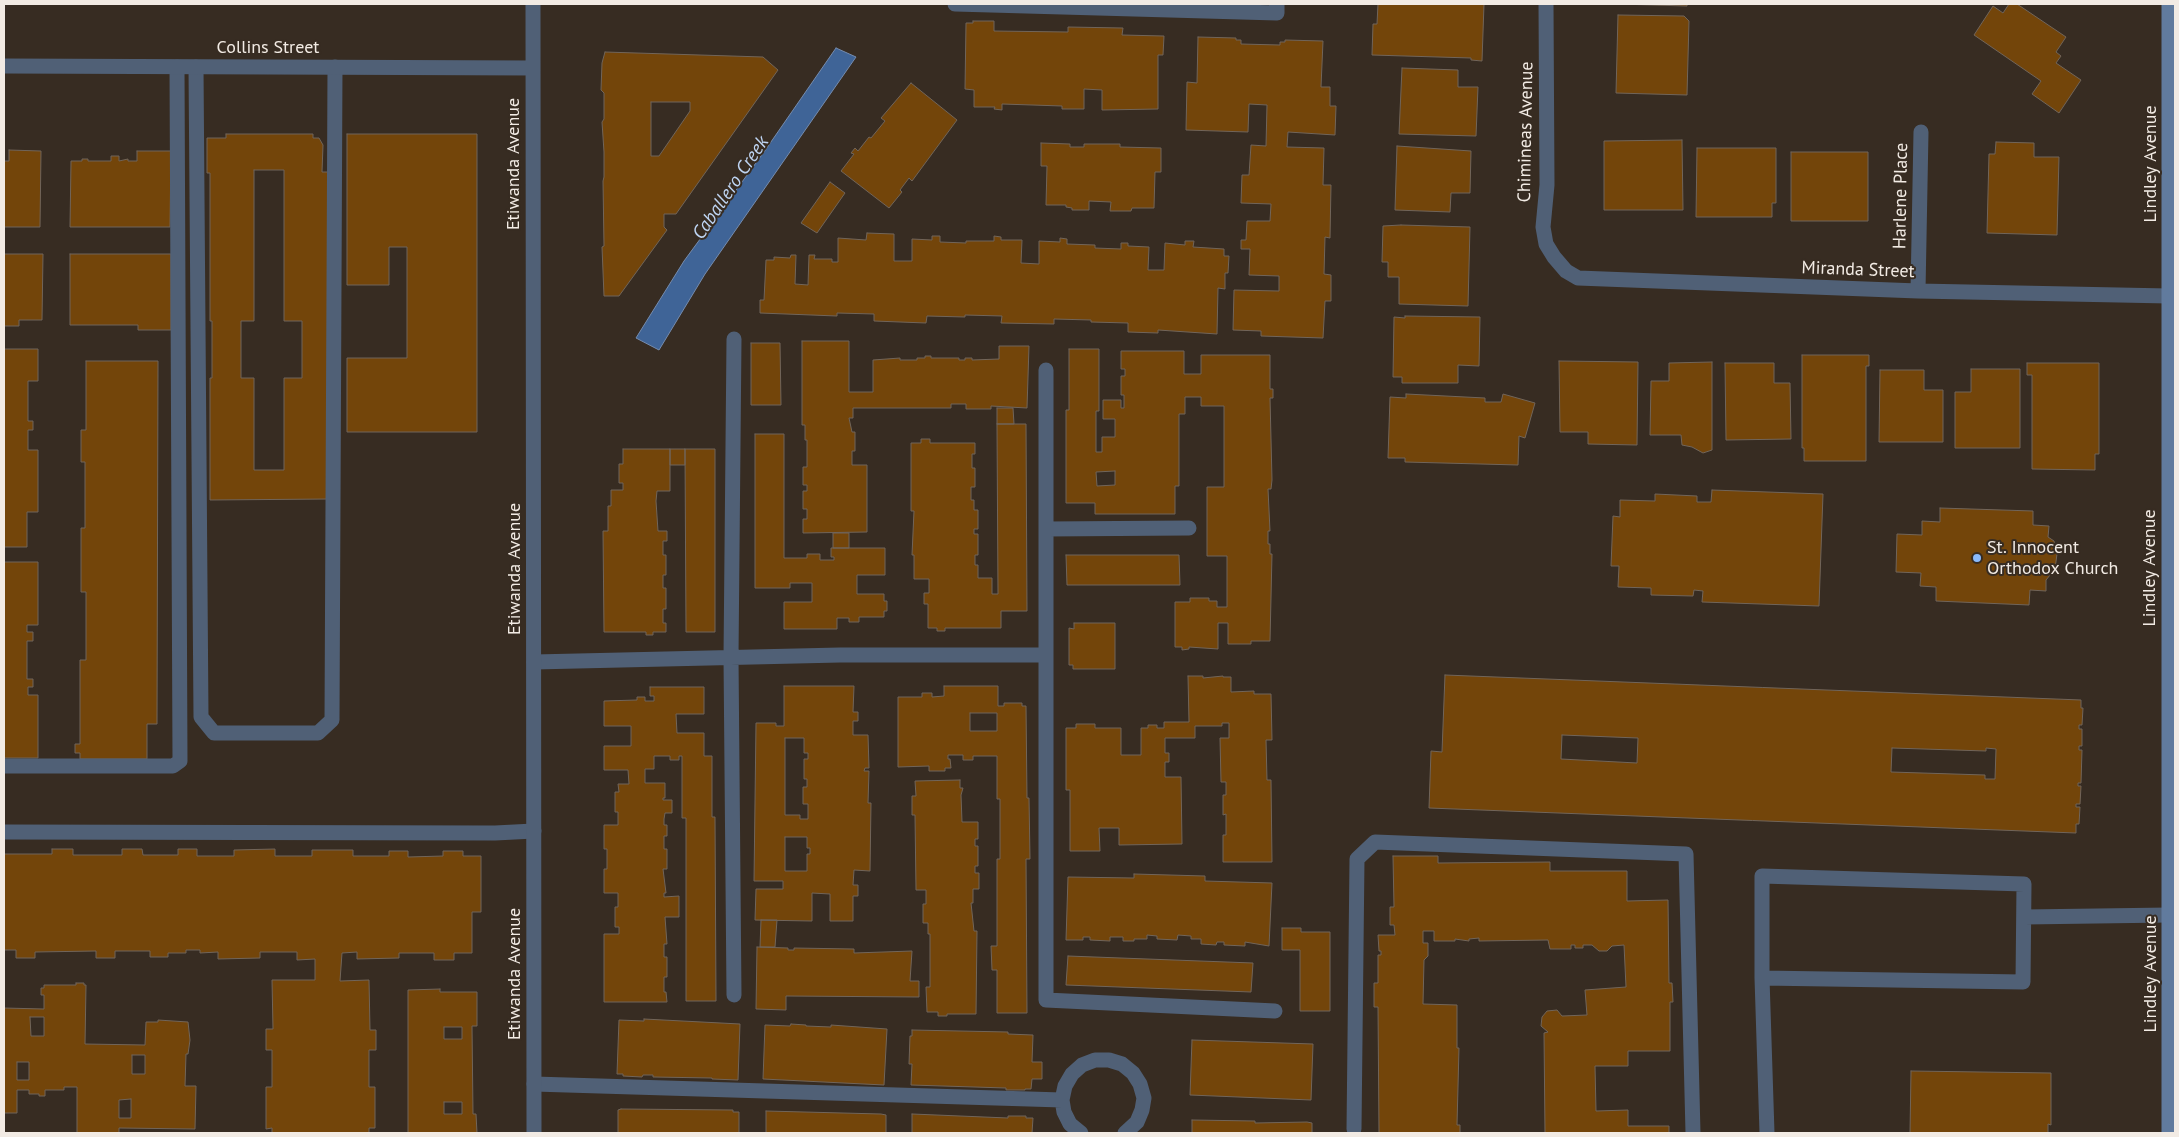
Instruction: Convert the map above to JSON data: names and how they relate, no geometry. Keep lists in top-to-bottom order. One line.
{"streets":{"main road":["Lindley Avenue"],"street":["Collins Street","Chimineas Avenue","Etiwanda Avenue","Harlene Place","Miranda Street"]},"crossings":[["Collins Street","Etiwanda Avenue"],["Chimineas Avenue","Miranda Street"],["Lindley Avenue","Miranda Street"],["Harlene Place","Miranda Street"]],"water":["Caballero Creek"],"places":["St. Innocent Orthodox Church"]}
